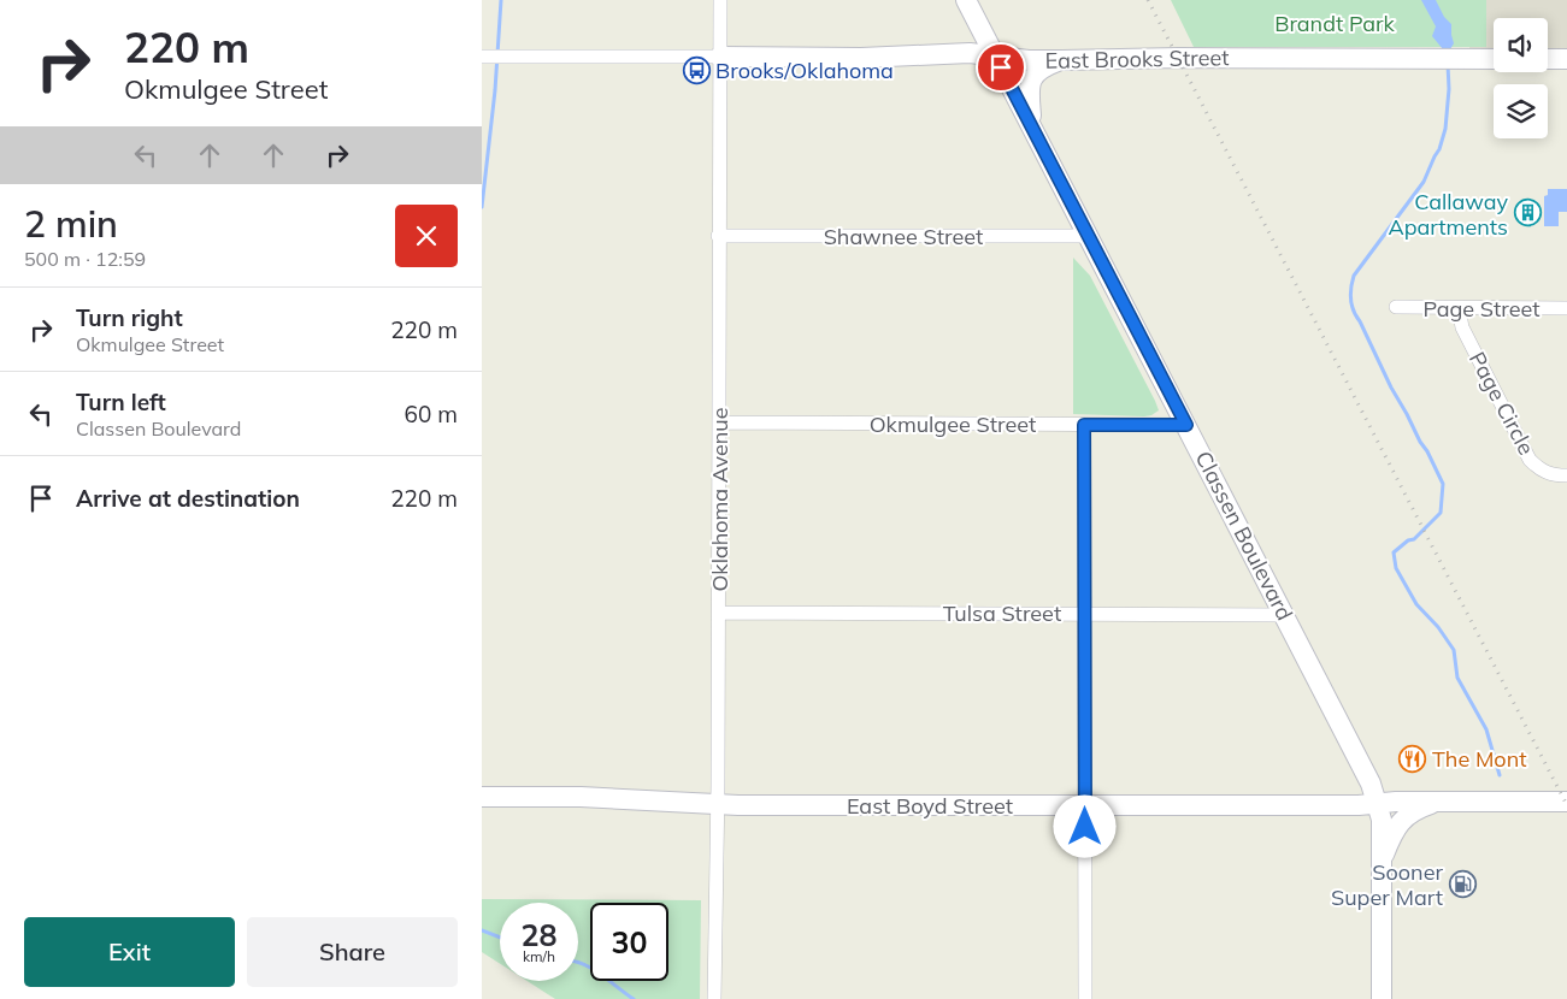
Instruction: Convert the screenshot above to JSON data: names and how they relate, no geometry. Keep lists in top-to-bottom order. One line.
{"streets":{"street":["East Brooks Street","Shawnee Street","Page Street","Page Circle","Okmulgee Street","Oklahoma Avenue","Classen Boulevard","Tulsa Street","East Boyd Street"]},"crossings":[["East Brooks Street","Oklahoma Avenue"],["East Brooks Street","Classen Boulevard"],["Shawnee Street","Oklahoma Avenue"],["Shawnee Street","Classen Boulevard"],["Page Street","Page Circle"],["Okmulgee Street","Oklahoma Avenue"],["Okmulgee Street","Classen Boulevard"],["Oklahoma Avenue","Tulsa Street"],["Oklahoma Avenue","East Boyd Street"],["Classen Boulevard","Tulsa Street"],["Classen Boulevard","East Boyd Street"]],"parks":["Brandt Park"],"places":{"bus stop":["Brooks/Oklahoma"],"building":["Callaway Apartments"],"restaurant":["The Mont"],"fuel station":["Sooner Super Mart"]},"page":{"turn":["220 m","Okmulgee Street"],"heading":["2 min","500 m · 12:59"],"list":[{"name":"Turn right","note":"Okmulgee Street","value":"220 m"},{"name":"Turn left","note":"Classen Boulevard","value":"60 m"},{"name":"Arrive at destination","value":"220 m"}],"speed":"28 km/h","limit":"30","buttons":["Exit","Share"]}}
